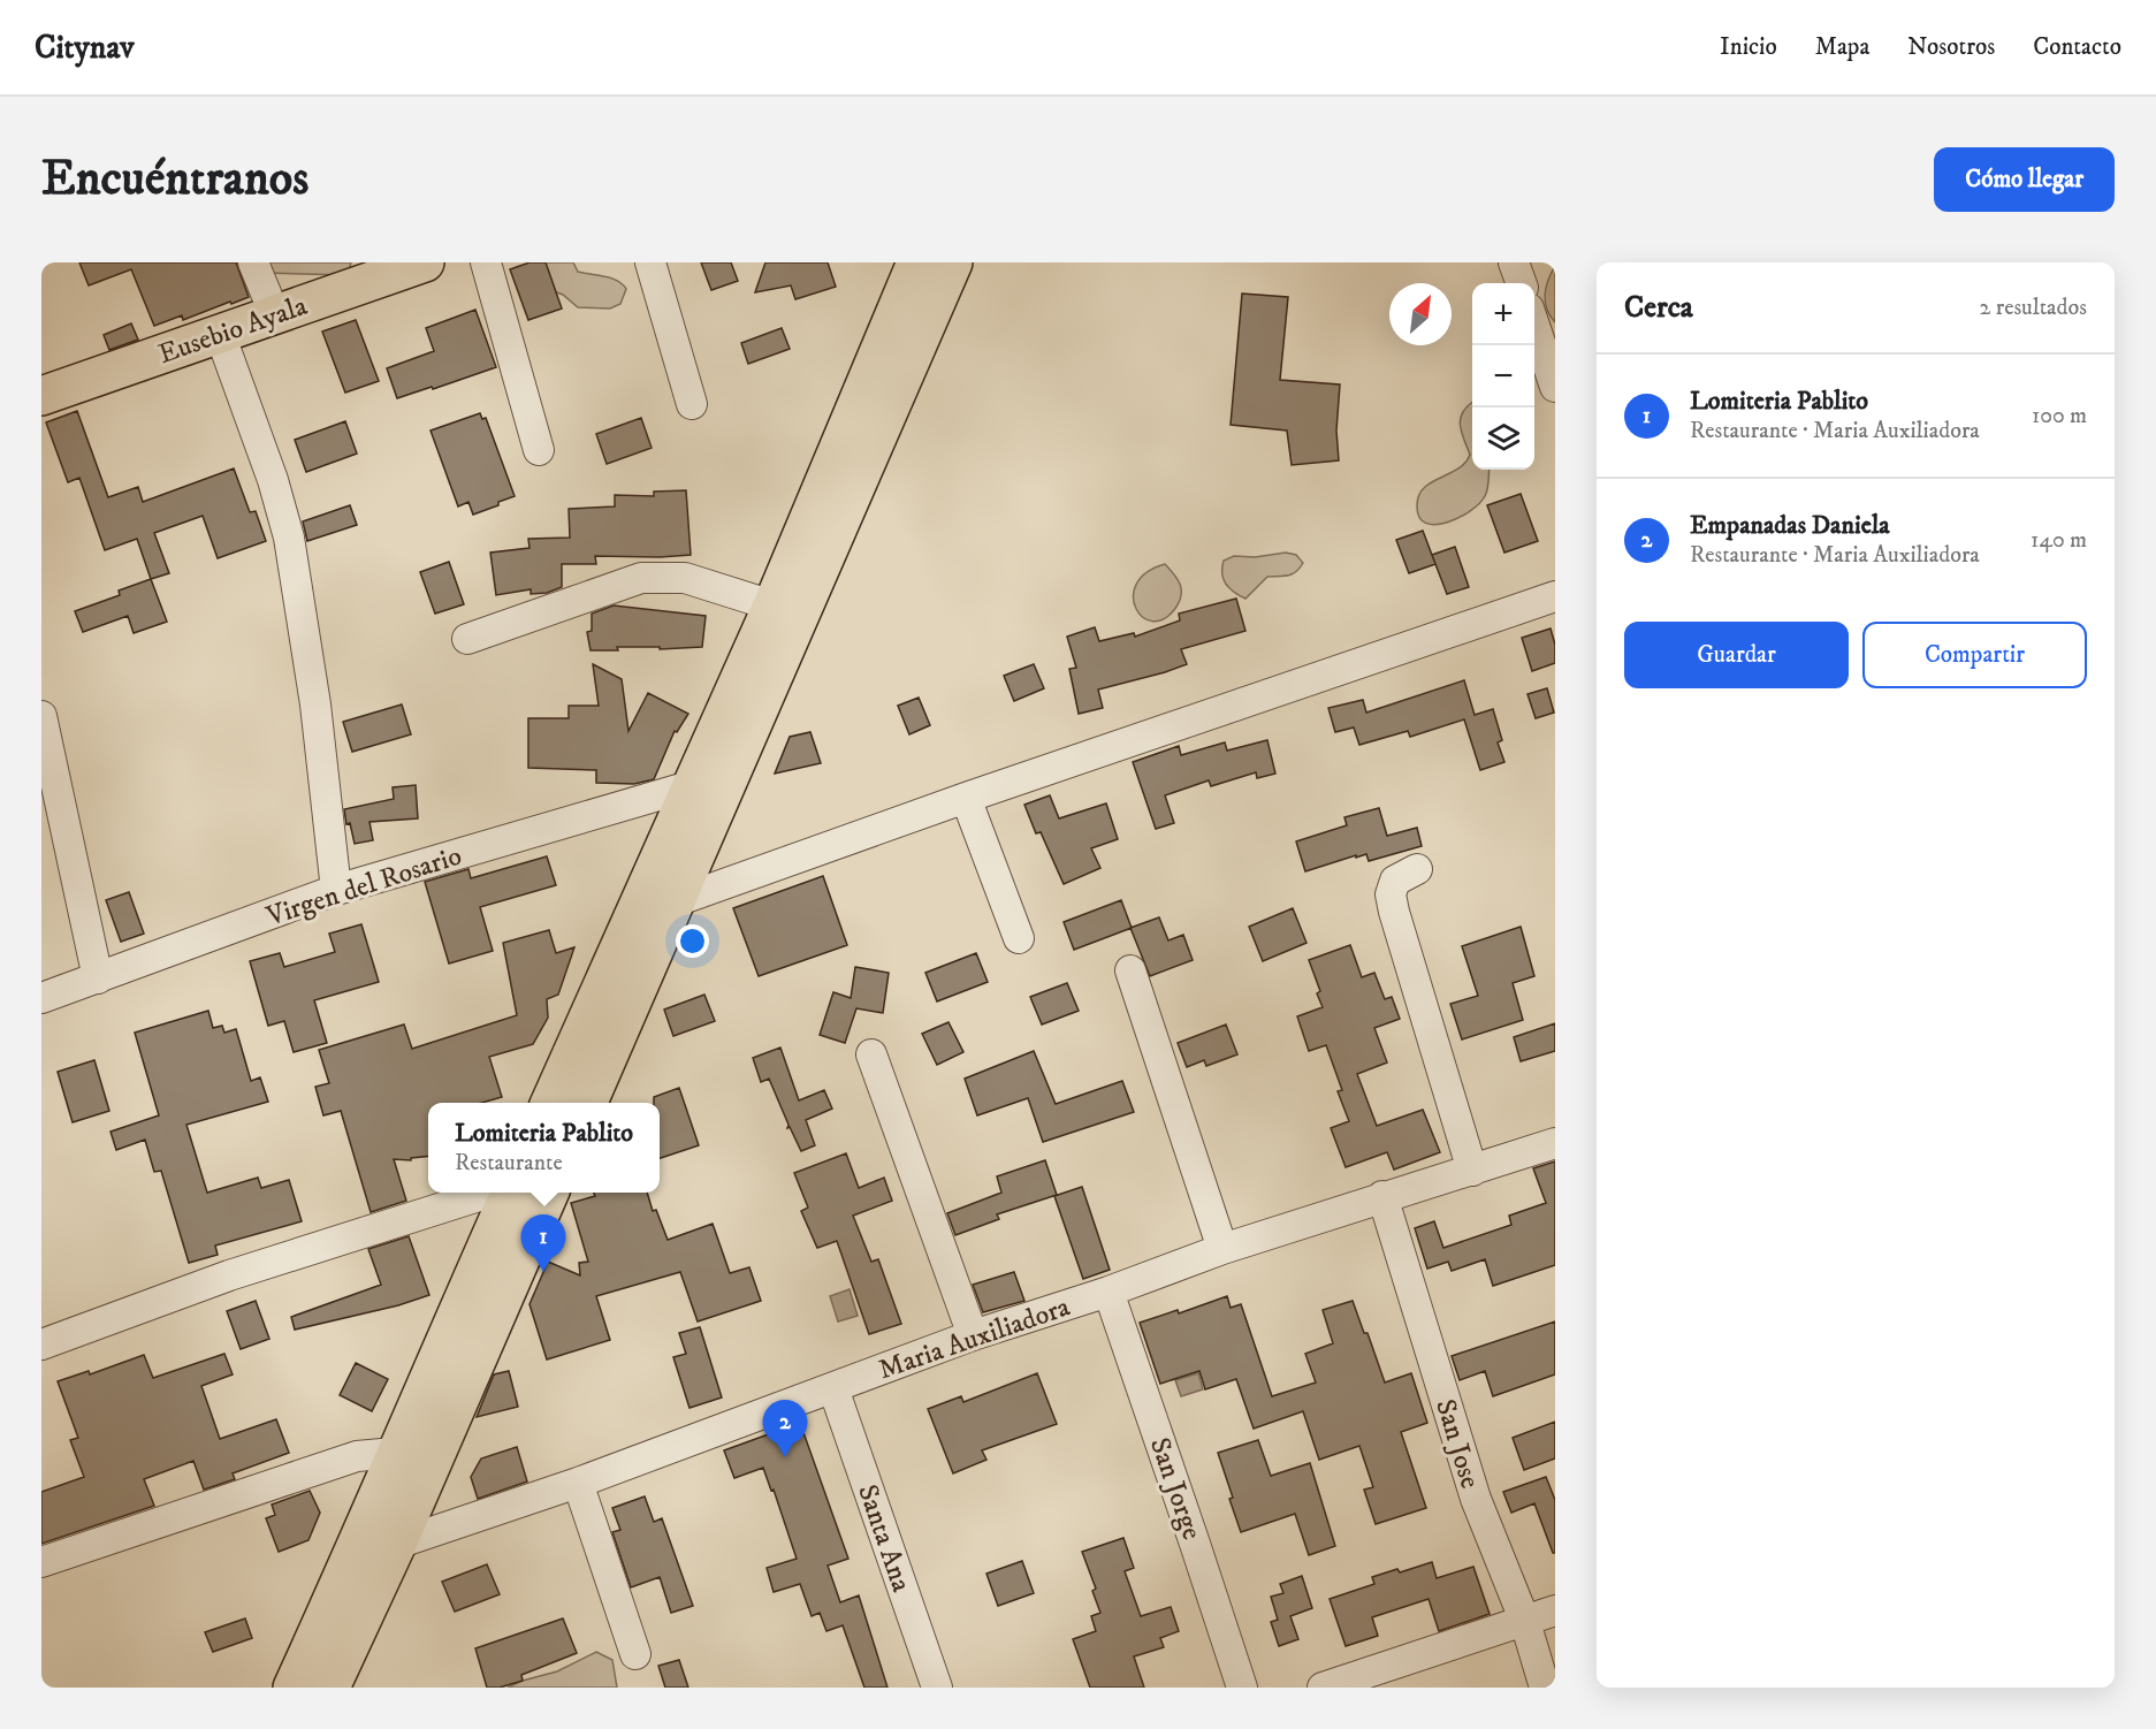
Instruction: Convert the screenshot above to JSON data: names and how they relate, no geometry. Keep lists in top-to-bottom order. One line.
{"streets":{"main road":["Eusebio Ayala"],"street":["Virgen del Rosario","Maria Auxiliadora","San Jose","San Jorge","Santa Ana"]},"crossings":[["Maria Auxiliadora","San Jose"],["Maria Auxiliadora","San Jorge"],["Maria Auxiliadora","Santa Ana"]],"north":"top right","page":{"header":"Citynav","nav":["Inicio","Mapa","Nosotros","Contacto"],"buttons":["Cómo llegar",["Guardar","Compartir"]],"title":"Encuéntranos","heading":["Cerca","2 resultados"],"map_buttons":["+","−"],"list":[{"mark":"1","name":"Lomiteria Pablito","note":"Restaurante · Maria Auxiliadora","value":"100 m"},{"mark":"2","name":"Empanadas Daniela","note":"Restaurante · Maria Auxiliadora","value":"140 m"}],"popup":["Lomiteria Pablito","Restaurante"],"pins":["1","2"]}}
